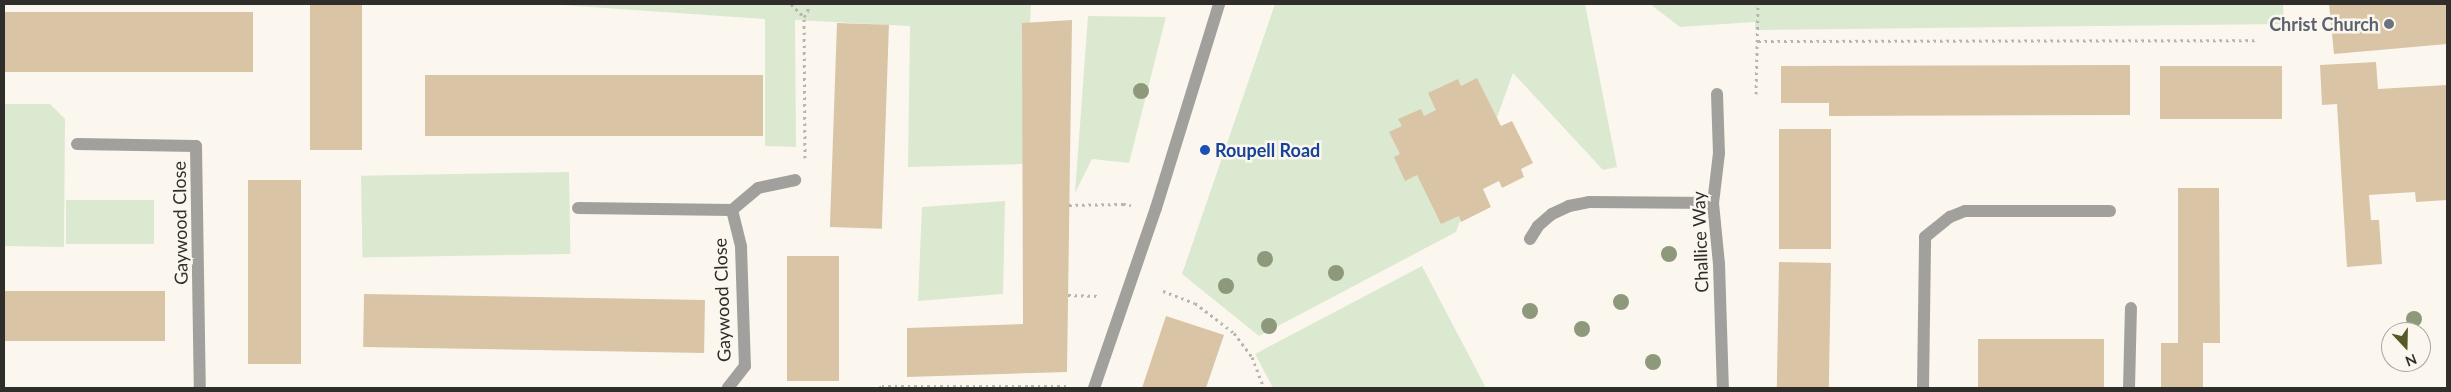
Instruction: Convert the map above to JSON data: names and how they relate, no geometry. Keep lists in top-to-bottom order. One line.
{"streets":{"street":["Gaywood Close","Challice Way"]},"places":["Christ Church","Roupell Road"],"north":"bottom"}
